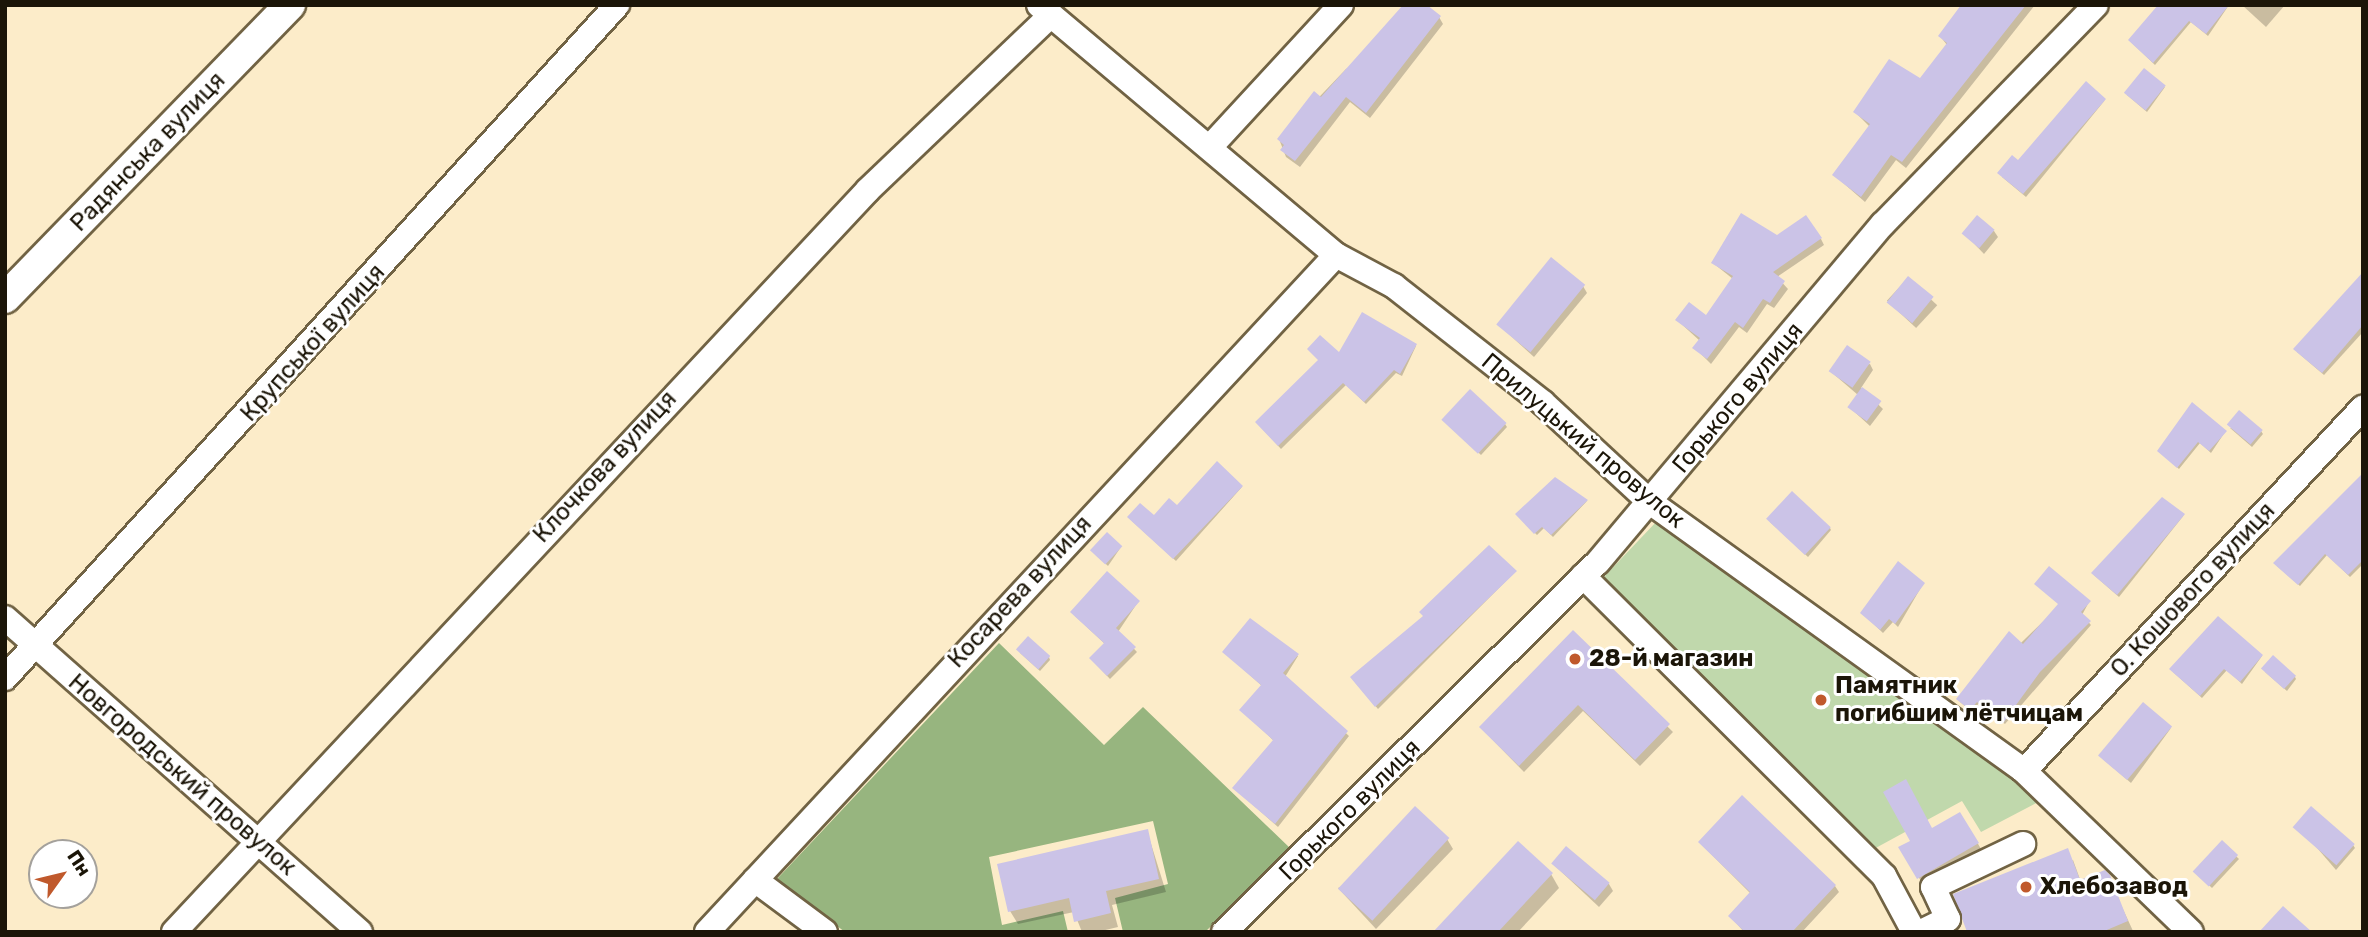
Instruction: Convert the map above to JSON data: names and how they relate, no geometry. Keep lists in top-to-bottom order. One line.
{"streets":{"main road":["Радянська вулиця"],"street":["Крупської вулиця","Горького вулиця","Прилуцький провулок","Клочкова вулиця","О. Кошового вулиця","Косарева вулиця","Новгородський провулок"]},"crossings":[["Крупської вулиця","Новгородський провулок"],["Горького вулиця","Прилуцький провулок"],["Прилуцький провулок","Клочкова вулиця"],["Прилуцький провулок","О. Кошового вулиця"],["Прилуцький провулок","Косарева вулиця"],["Клочкова вулиця","Новгородський провулок"]],"places":["28-й магазин","Памятник погибшим лётчицам","Хлебозавод"],"north":"top right"}
